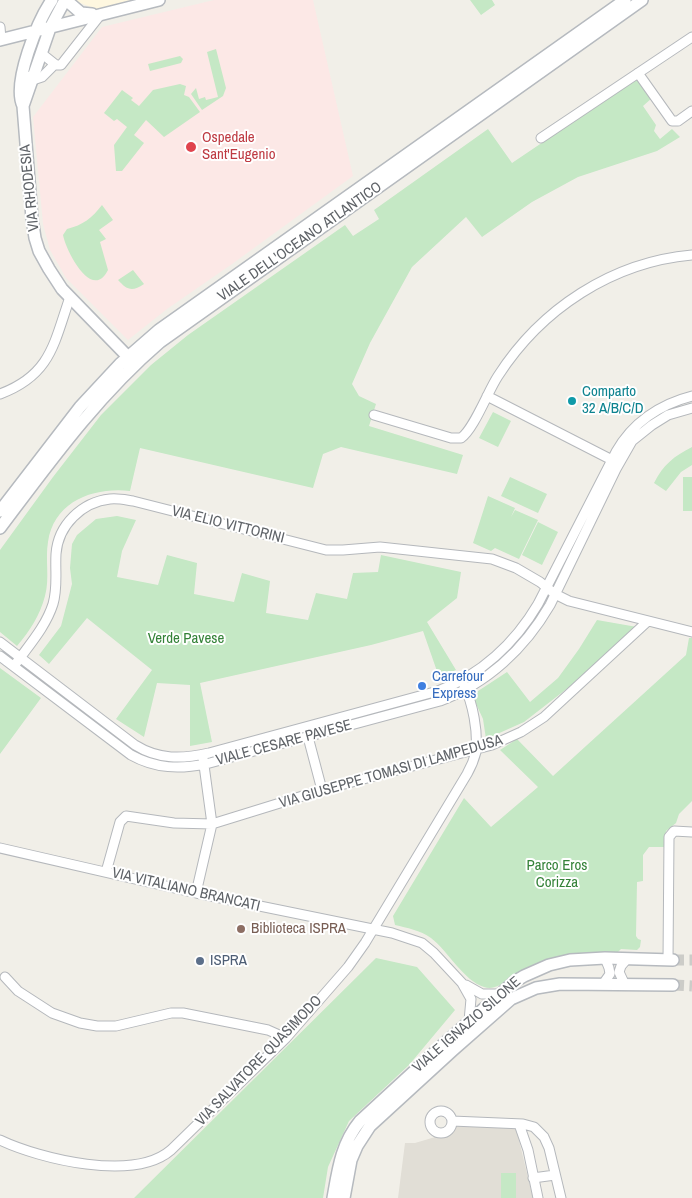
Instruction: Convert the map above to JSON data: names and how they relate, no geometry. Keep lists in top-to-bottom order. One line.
{"streets":{"main road":["VIA RHODESIA","VIALE DELL'OCEANO ATLANTICO","VIALE IGNAZIO SILONE"],"street":["VIA ELIO VITTORINI","VIALE CESARE PAVESE","VIA GIUSEPPE TOMASI DI LAMPEDUSA","VIA VITALIANO BRANCATI","VIA SALVATORE QUASIMODO"]},"crossings":[["VIA RHODESIA","VIALE DELL'OCEANO ATLANTICO"],["VIA ELIO VITTORINI","VIALE CESARE PAVESE"],["VIALE CESARE PAVESE","VIA SALVATORE QUASIMODO"],["VIA GIUSEPPE TOMASI DI LAMPEDUSA","VIA VITALIANO BRANCATI"],["VIA GIUSEPPE TOMASI DI LAMPEDUSA","VIA SALVATORE QUASIMODO"],["VIA VITALIANO BRANCATI","VIA SALVATORE QUASIMODO"]],"parks":["Verde Pavese","Parco Eros Corizza"],"places":["Ospedale Sant'Eugenio","Comparto 32 A/B/C/D","Carrefour Express","Biblioteca ISPRA","ISPRA"]}
